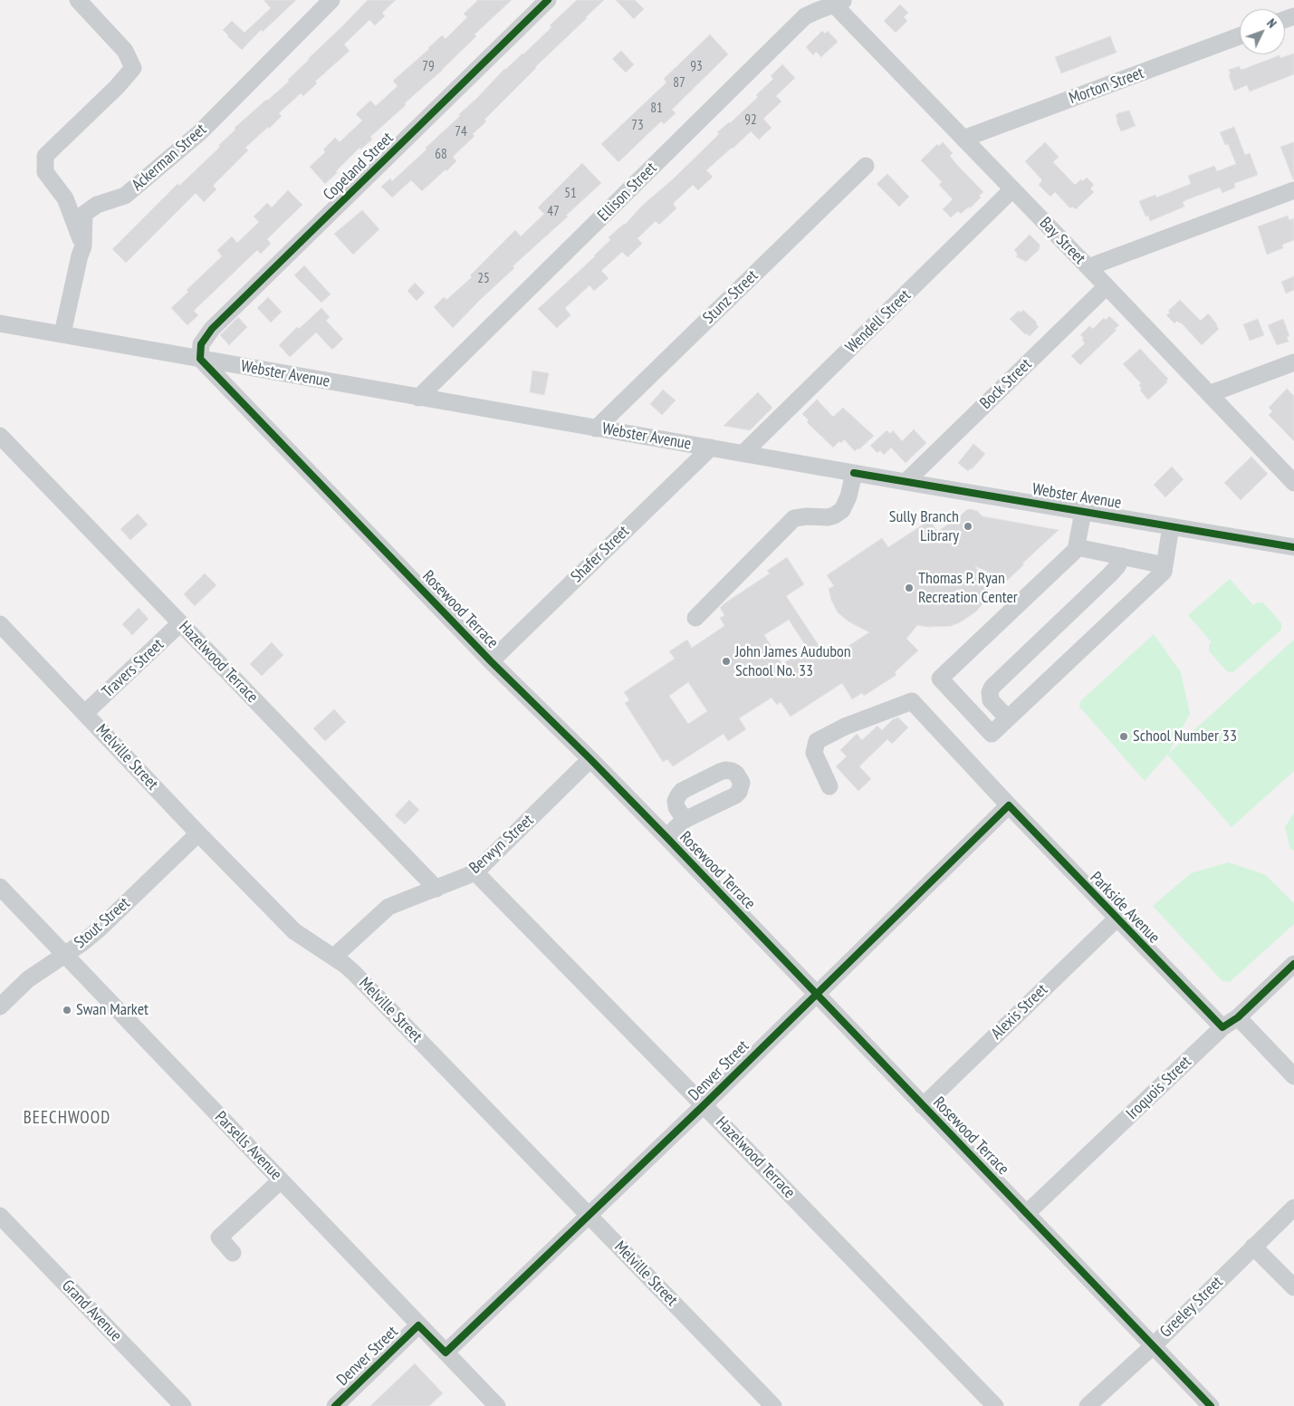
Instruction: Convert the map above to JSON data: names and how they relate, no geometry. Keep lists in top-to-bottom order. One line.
{"streets":{"street":["Morton Street","Ackerman Street","Copeland Street","Ellison Street","Bay Street","Stunz Street","Wendell Street","Webster Avenue","Bock Street","Shafer Street","Rosewood Terrace","Hazelwood Terrace","Travers Street","Melville Street","Berwyn Street","Parkside Avenue","Stout Street","Alexis Street","Denver Street","Iroquois Street","Parsells Avenue","Greeley Street","Grand Avenue"]},"crossings":[["Morton Street","Bay Street"],["Ackerman Street","Webster Avenue"],["Copeland Street","Webster Avenue"],["Copeland Street","Rosewood Terrace"],["Ellison Street","Bay Street"],["Ellison Street","Webster Avenue"],["Bay Street","Wendell Street"],["Bay Street","Bock Street"],["Stunz Street","Webster Avenue"],["Wendell Street","Webster Avenue"],["Webster Avenue","Bock Street"],["Webster Avenue","Shafer Street"],["Webster Avenue","Rosewood Terrace"],["Shafer Street","Rosewood Terrace"],["Rosewood Terrace","Berwyn Street"],["Rosewood Terrace","Alexis Street"],["Rosewood Terrace","Denver Street"],["Rosewood Terrace","Iroquois Street"],["Rosewood Terrace","Greeley Street"],["Hazelwood Terrace","Travers Street"],["Hazelwood Terrace","Berwyn Street"],["Hazelwood Terrace","Denver Street"],["Travers Street","Melville Street"],["Melville Street","Berwyn Street"],["Melville Street","Stout Street"],["Melville Street","Denver Street"],["Parkside Avenue","Alexis Street"],["Parkside Avenue","Denver Street"],["Parkside Avenue","Iroquois Street"],["Stout Street","Parsells Avenue"],["Denver Street","Parsells Avenue"]],"districts":["BEECHWOOD"],"places":["Sully Branch Library","Thomas P. Ryan Recreation Center","John James Audubon School No. 33","School Number 33","Swan Market"],"house_numbers":["79","93","87","81","92","73","74","68","51","47","25"],"north":"top right"}
